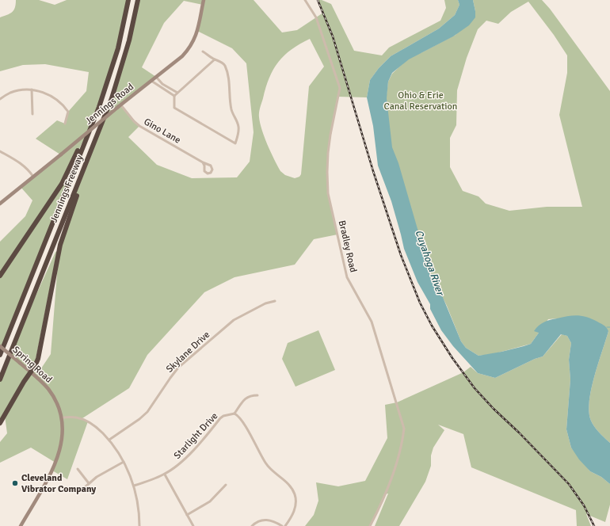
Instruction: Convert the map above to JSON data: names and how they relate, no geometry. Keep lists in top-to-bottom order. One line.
{"streets":{"highway":["Jennings Freeway"],"street":["Jennings Road","Gino Lane","Bradley Road","Skylane Drive","Spring Road","Starlight Drive"]},"crossings":[["Jennings Road","Gino Lane"]],"water":["Cuyahoga River"],"parks":["Ohio & Erie Canal Reservation"],"places":["Cleveland Vibrator Company"]}
